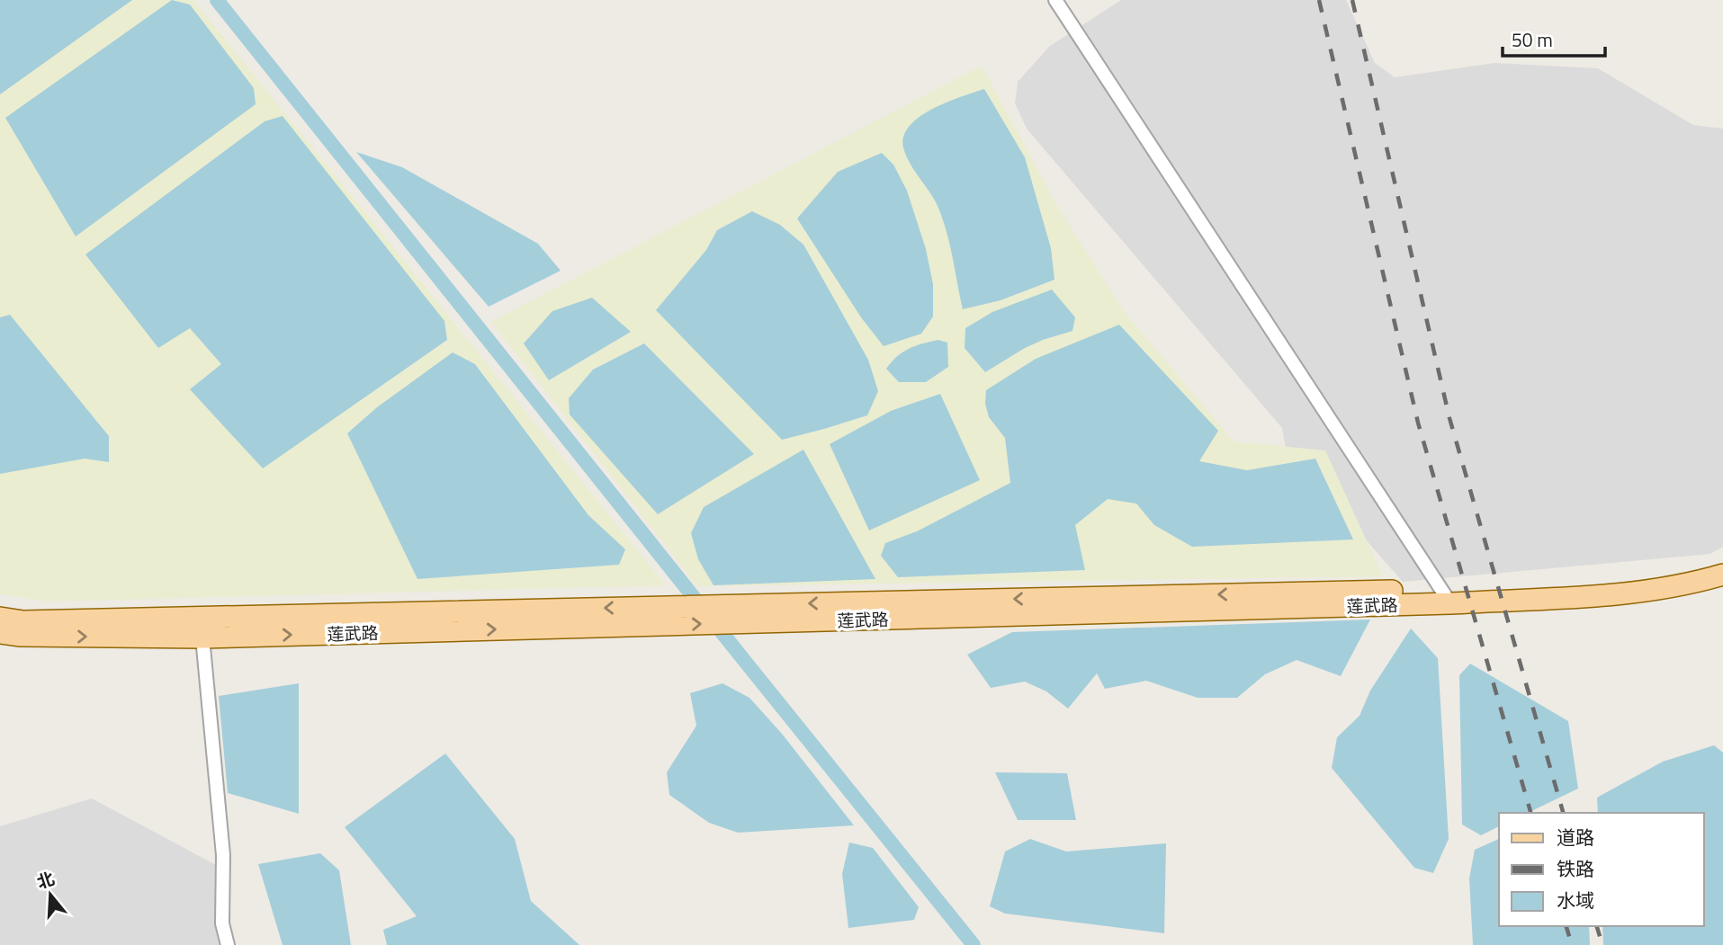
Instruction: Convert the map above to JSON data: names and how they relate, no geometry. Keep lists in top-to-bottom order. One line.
{"streets":{"main road":["莲武路"]},"legend":["道路","铁路","水域"],"scale_bar":"50 m","north":"top"}
